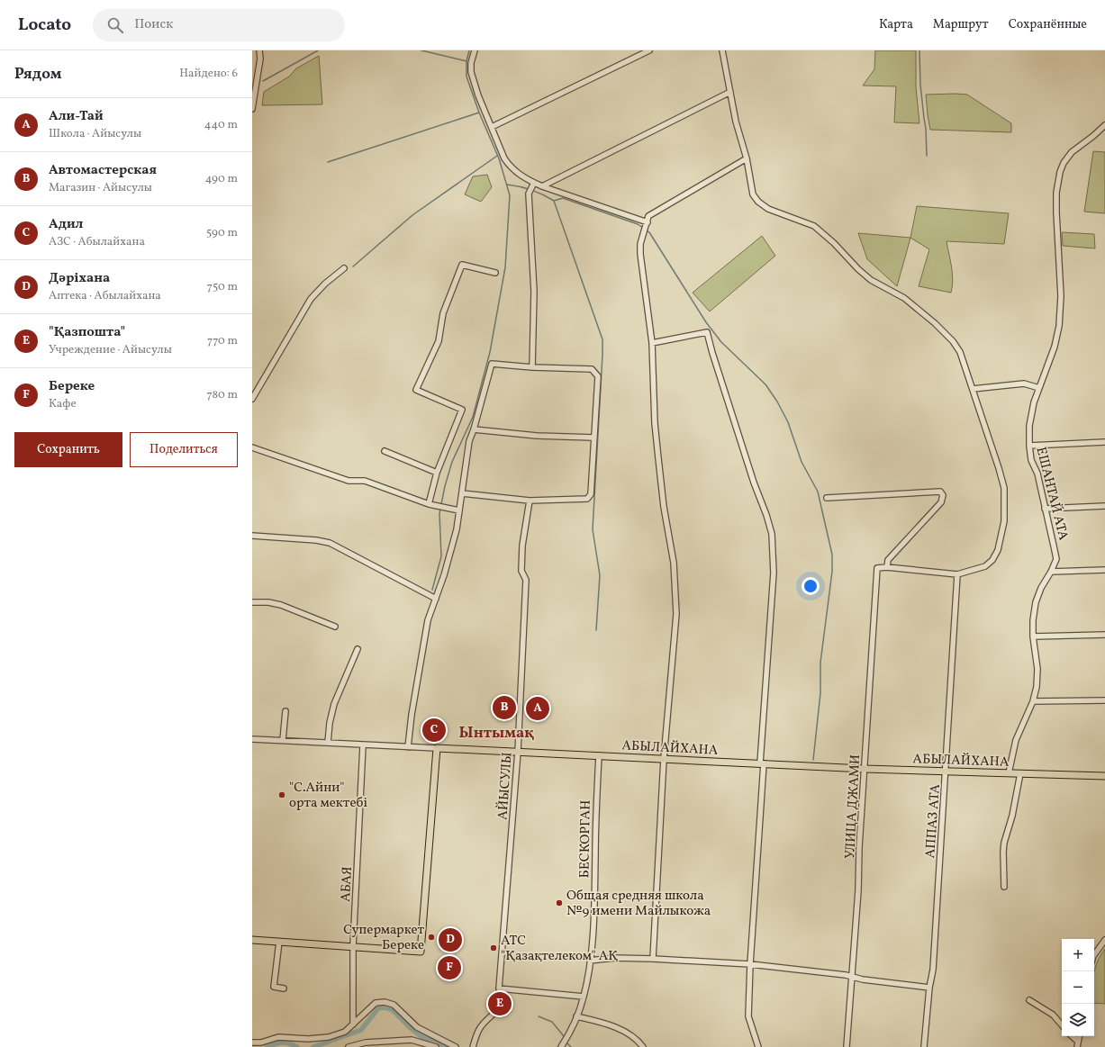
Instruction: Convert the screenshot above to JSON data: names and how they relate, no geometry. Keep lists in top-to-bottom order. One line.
{"streets":{"main road":["АБЫЛАЙХАНА"],"street":["ЕШАНТАЙ АТА","АЙЫСУЛЫ","УЛИЦА ДЖАМИ","АППАЗ АТА","БЕСКОРГАН","АБАЯ"]},"crossings":[["ЕШАНТАЙ АТА","АБЫЛАЙХАНА"],["АБЫЛАЙХАНА","АЙЫСУЛЫ"],["АБЫЛАЙХАНА","УЛИЦА ДЖАМИ"],["АБЫЛАЙХАНА","АППАЗ АТА"],["АБЫЛАЙХАНА","БЕСКОРГАН"],["АЙЫСУЛЫ","БЕСКОРГАН"]],"districts":["Ынтымақ"],"places":["\"С.Айни\" орта мектебі","Общая средняя школа №9 имени Майлыкожа","Супермаркет Береке","АТС \"Қазақтелеком\" АҚ"],"page":{"header":"Locato","search":"Поиск","nav":["Карта","Маршрут","Сохранённые"],"heading":["Рядом","Найдено: 6"],"list":[{"mark":"A","name":"Али-Тай","note":"Школа · Айысулы","value":"440 m"},{"mark":"B","name":"Автомастерская","note":"Магазин · Айысулы","value":"490 m"},{"mark":"C","name":"Адил","note":"АЗС · Абылайхана","value":"590 m"},{"mark":"D","name":"Дәріхана","note":"Аптека · Абылайхана","value":"750 m"},{"mark":"E","name":"\"Қазпошта\"","note":"Учреждение · Айысулы","value":"770 m"},{"mark":"F","name":"Береке","note":"Кафе","value":"780 m"}],"buttons":["Сохранить","Поделиться"],"pins":["B","A","C","D","F","E"],"map_buttons":["+","−"]}}
